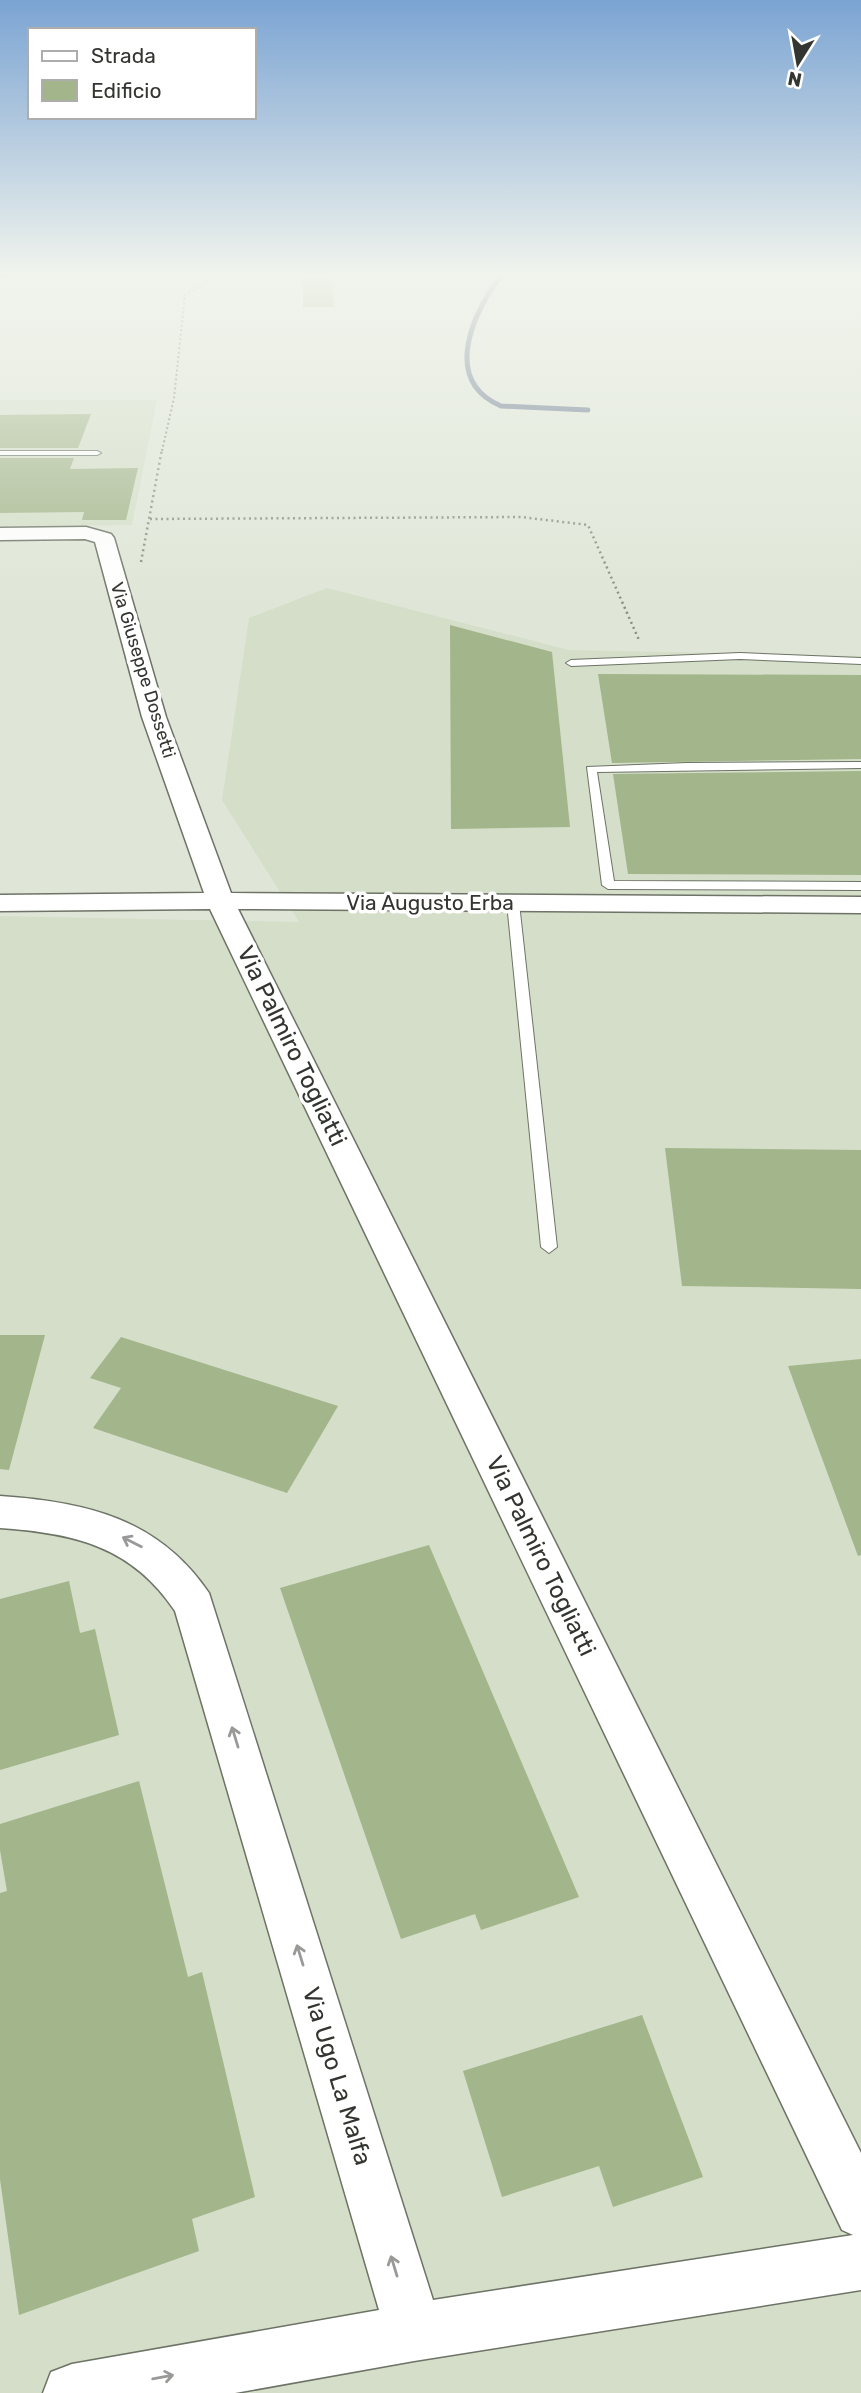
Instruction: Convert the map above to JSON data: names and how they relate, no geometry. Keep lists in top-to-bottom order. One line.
{"streets":{"street":["Via Giuseppe Dossetti","Via Augusto Erba","Via Palmiro Togliatti","Via Ugo La Malfa"]},"crossings":[["Via Giuseppe Dossetti","Via Augusto Erba"],["Via Giuseppe Dossetti","Via Palmiro Togliatti"],["Via Augusto Erba","Via Palmiro Togliatti"]],"one_way":["Via Ugo La Malfa"],"legend":["Strada","Edificio"],"north":"bottom"}
